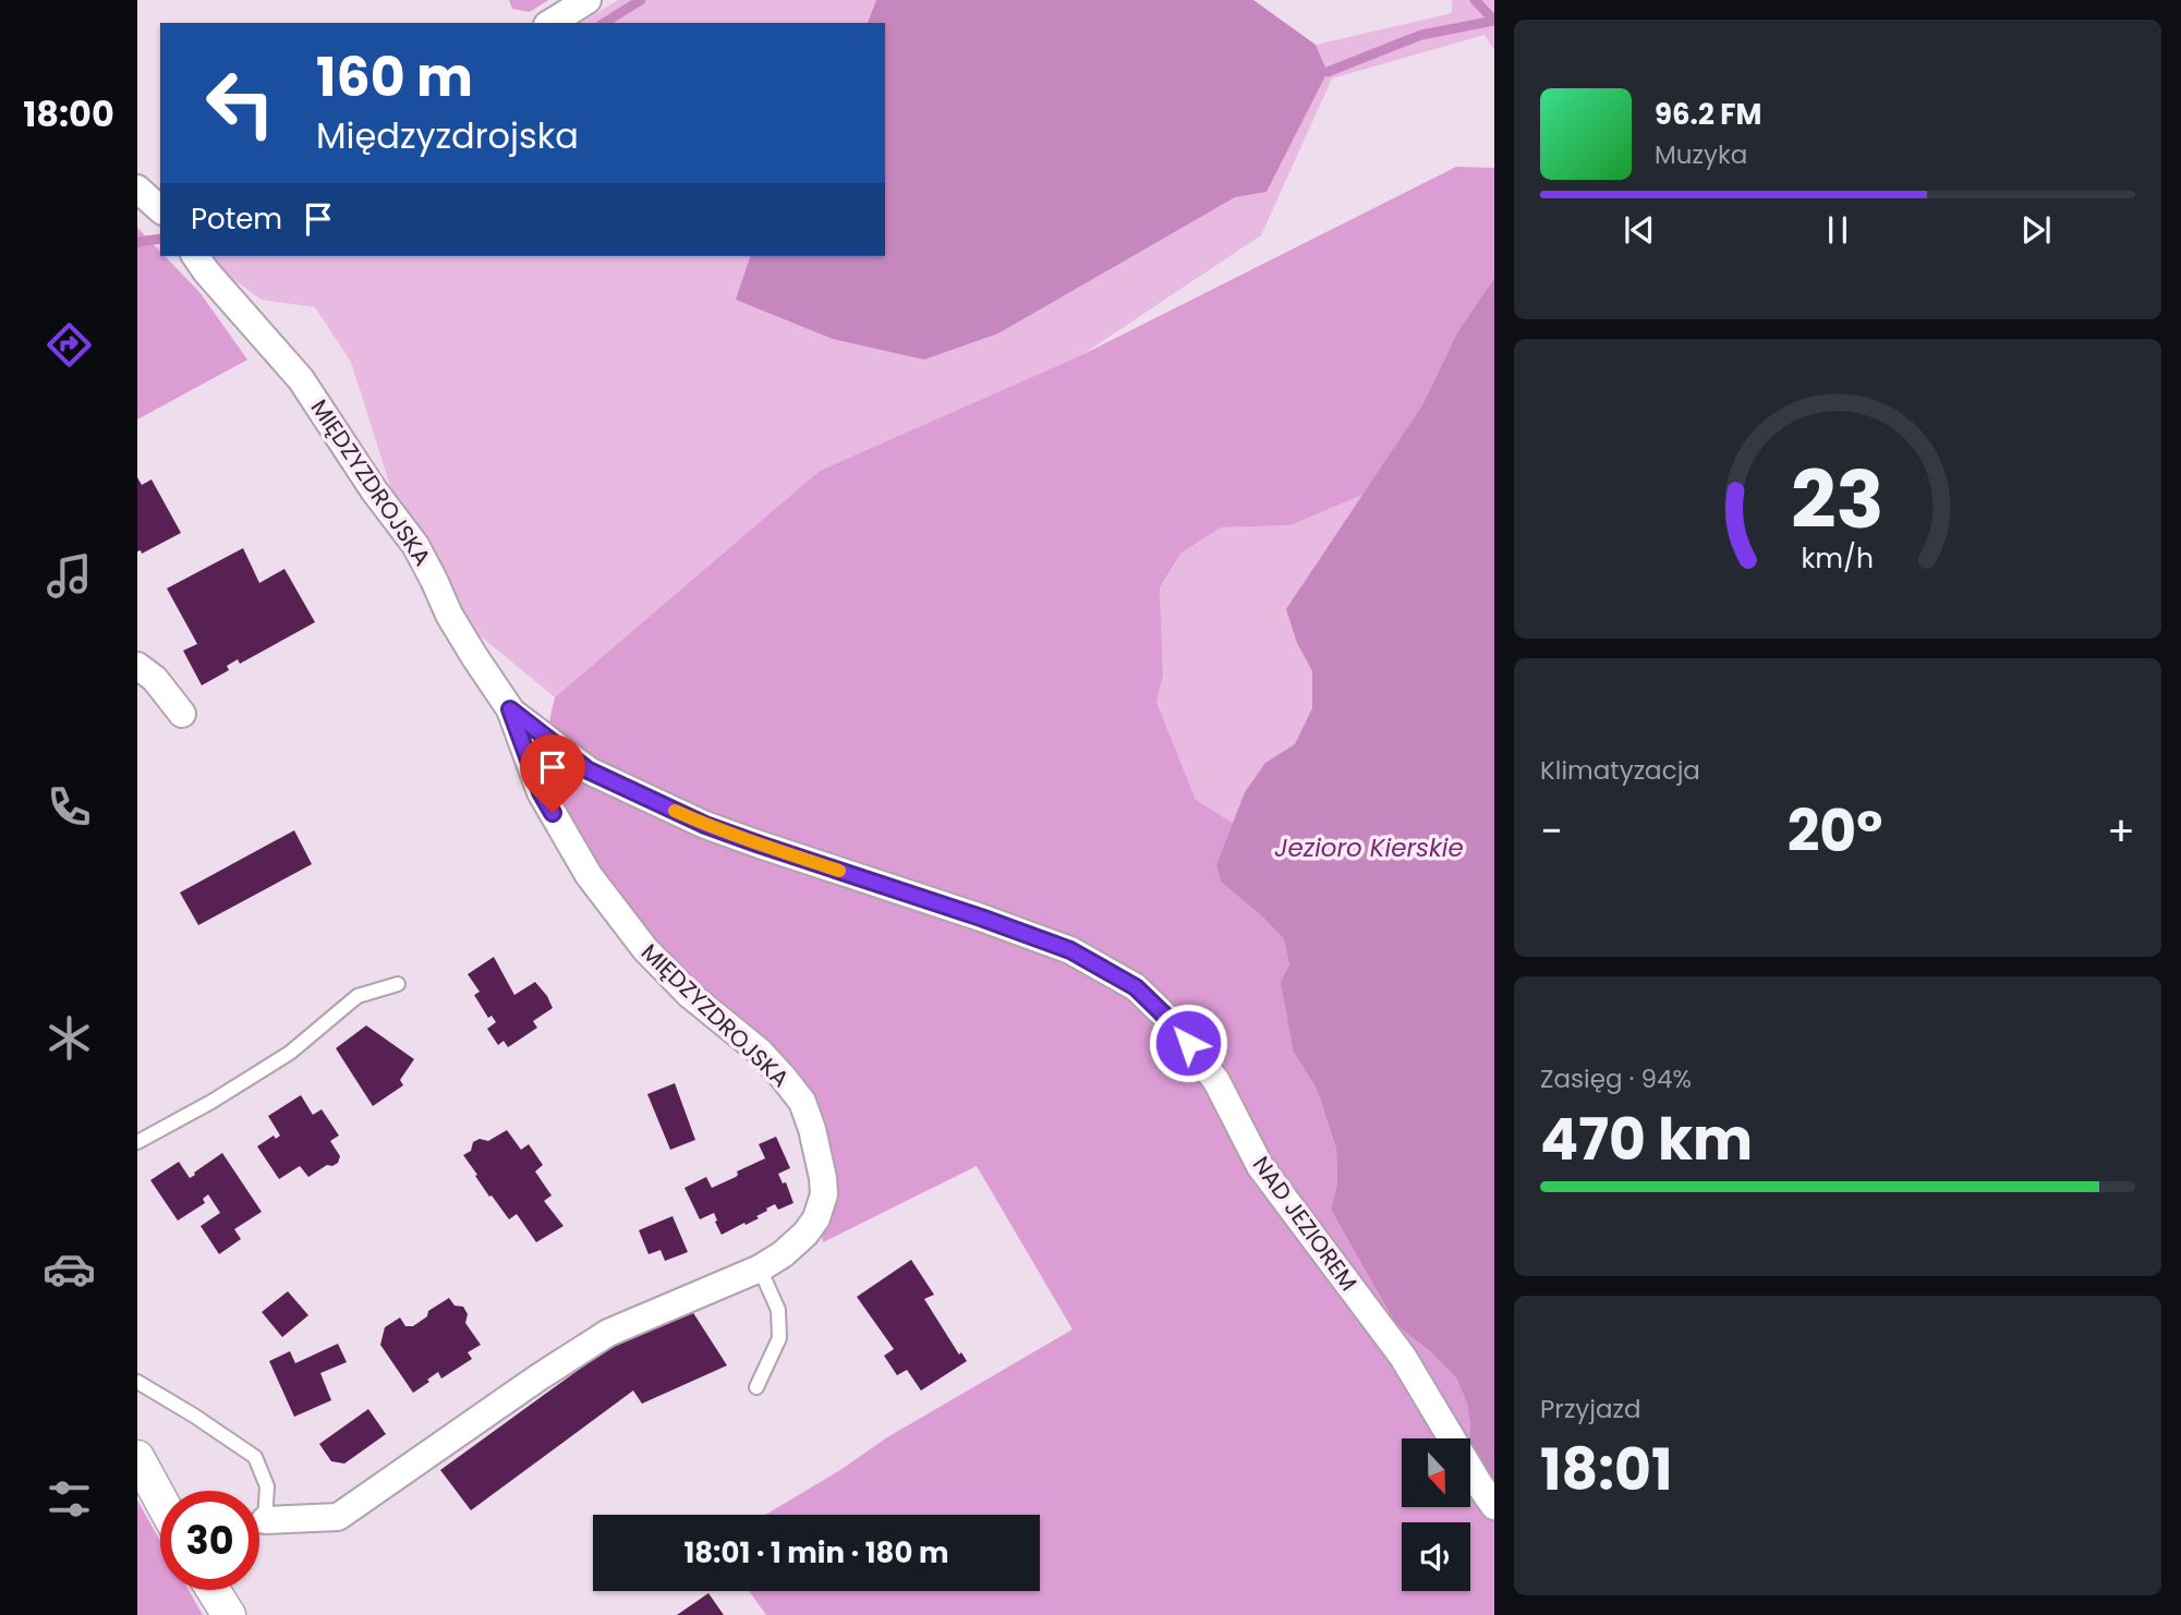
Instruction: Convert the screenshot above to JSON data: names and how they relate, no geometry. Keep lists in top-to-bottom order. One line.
{"streets":{"street":["MIĘDZYZDROJSKA","NAD JEZIOREM"]},"crossings":[["MIĘDZYZDROJSKA","NAD JEZIOREM"]],"water":["Jezioro Kierskie"],"north":"bottom","page":{"tabs":"18:00","turn":["160 m","Międzyzdrojska"],"song":["96.2 FM","Muzyka"],"then":"Potem","tile":["Klimatyzacja",["Zasięg · 94%","470 km"],["Przyjazd","18:01"]],"heat":["−","20°","+"],"limit":"30","trip":"18:01 · 1 min · 180 m","gauge":["23","km/h"]}}
